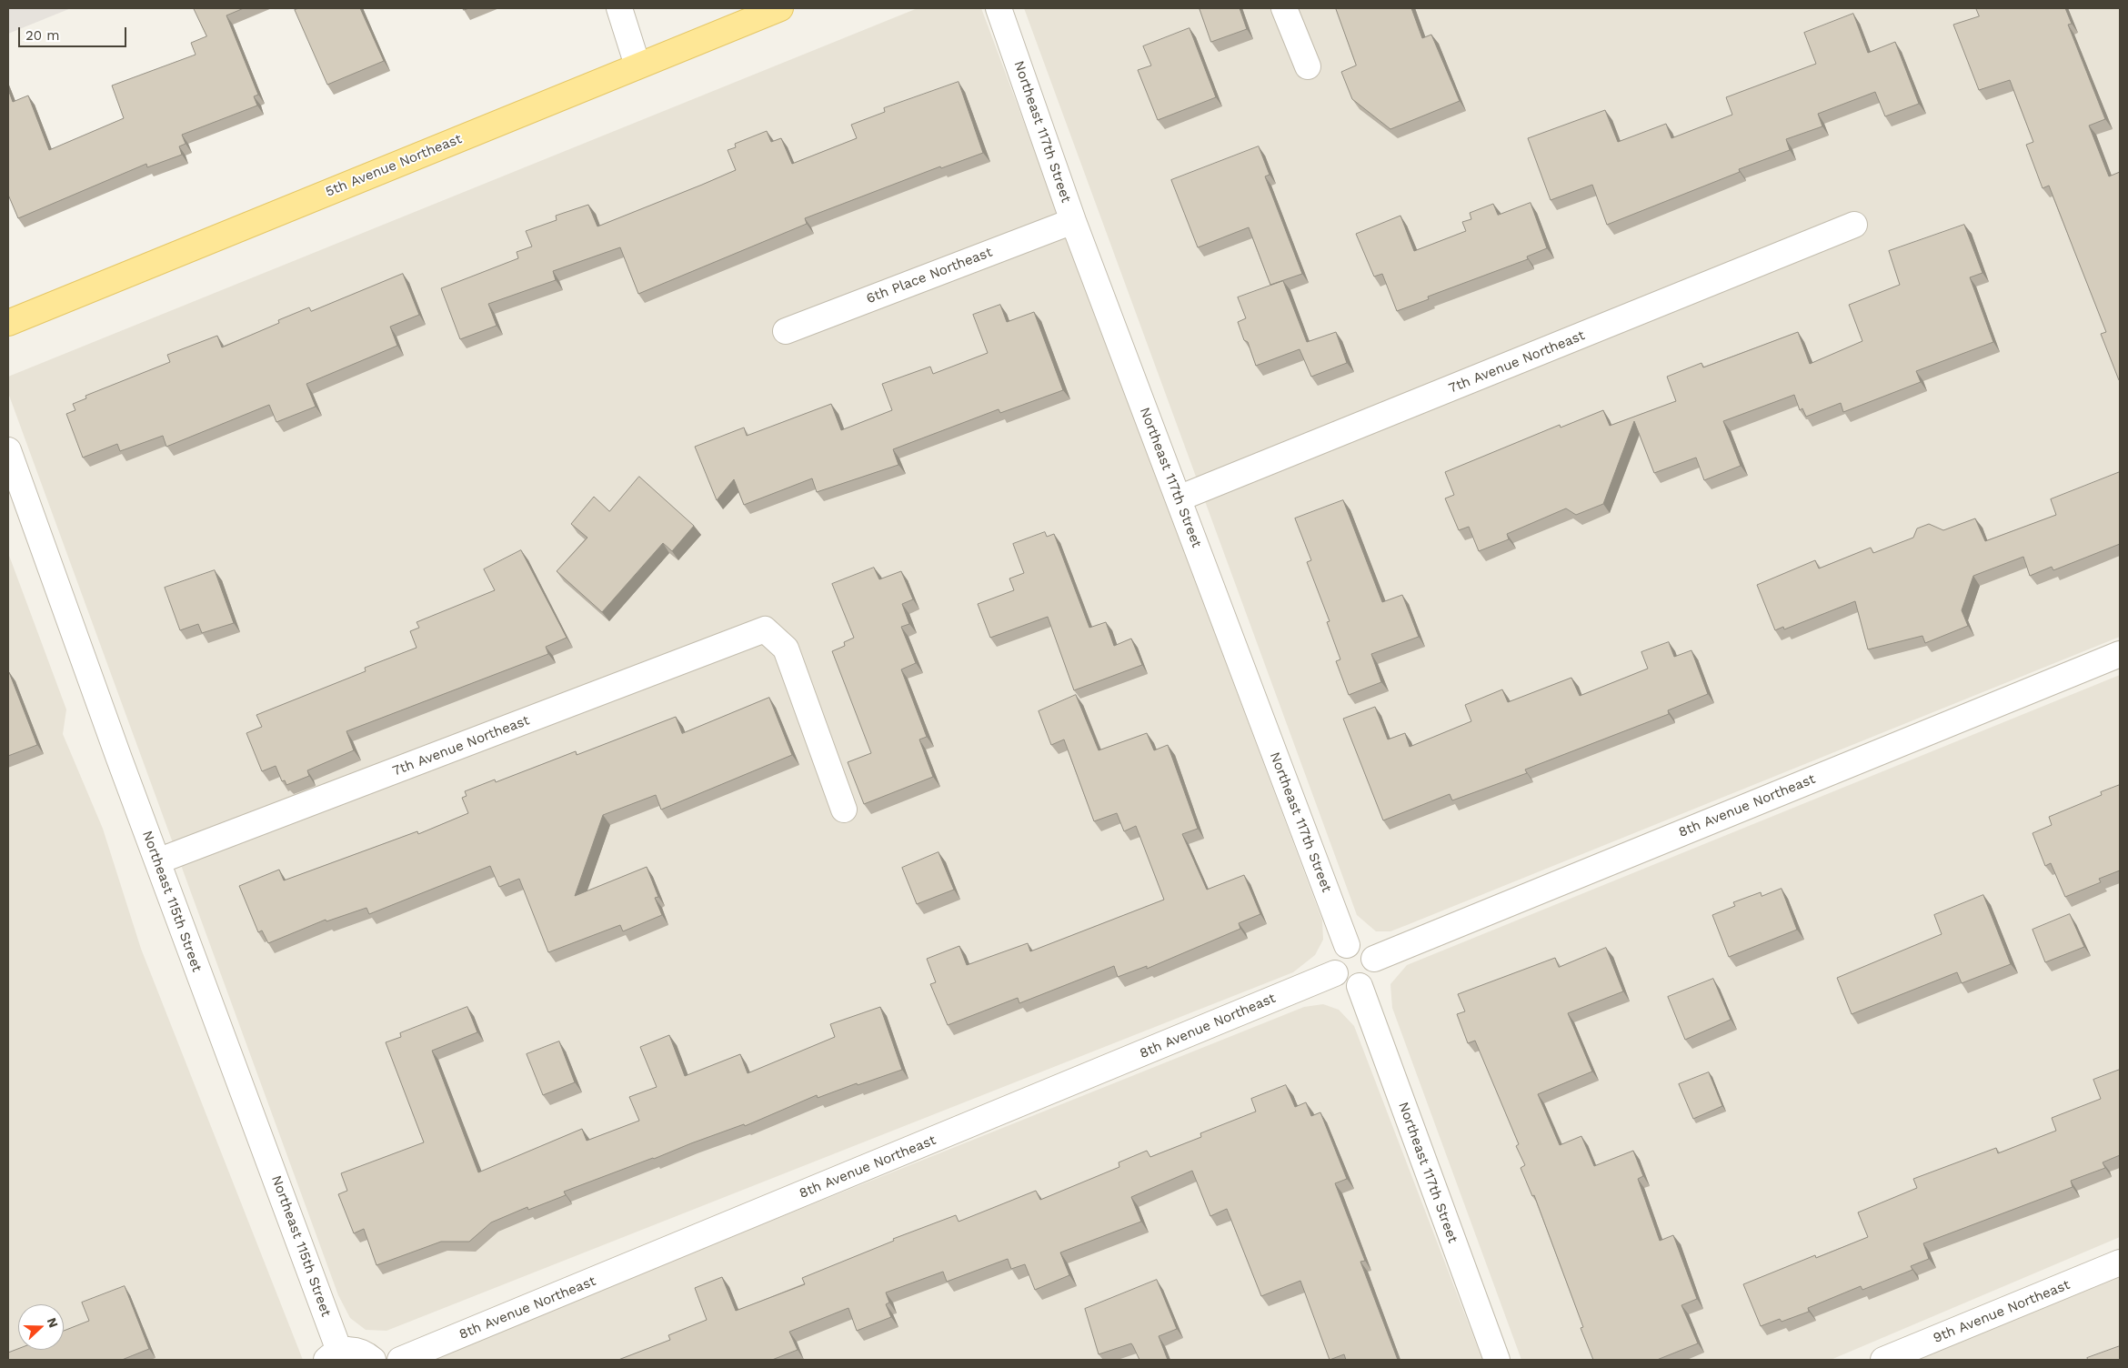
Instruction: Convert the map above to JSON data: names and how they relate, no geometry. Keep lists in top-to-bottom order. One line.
{"streets":{"main road":["5th Avenue Northeast"],"street":["Northeast 117th Street","6th Place Northeast","7th Avenue Northeast","8th Avenue Northeast","Northeast 115th Street","9th Avenue Northeast"]},"crossings":[["Northeast 117th Street","6th Place Northeast"],["Northeast 117th Street","7th Avenue Northeast"],["Northeast 117th Street","8th Avenue Northeast"],["7th Avenue Northeast","Northeast 115th Street"]],"scale_bar":"20 m","north":"right"}
